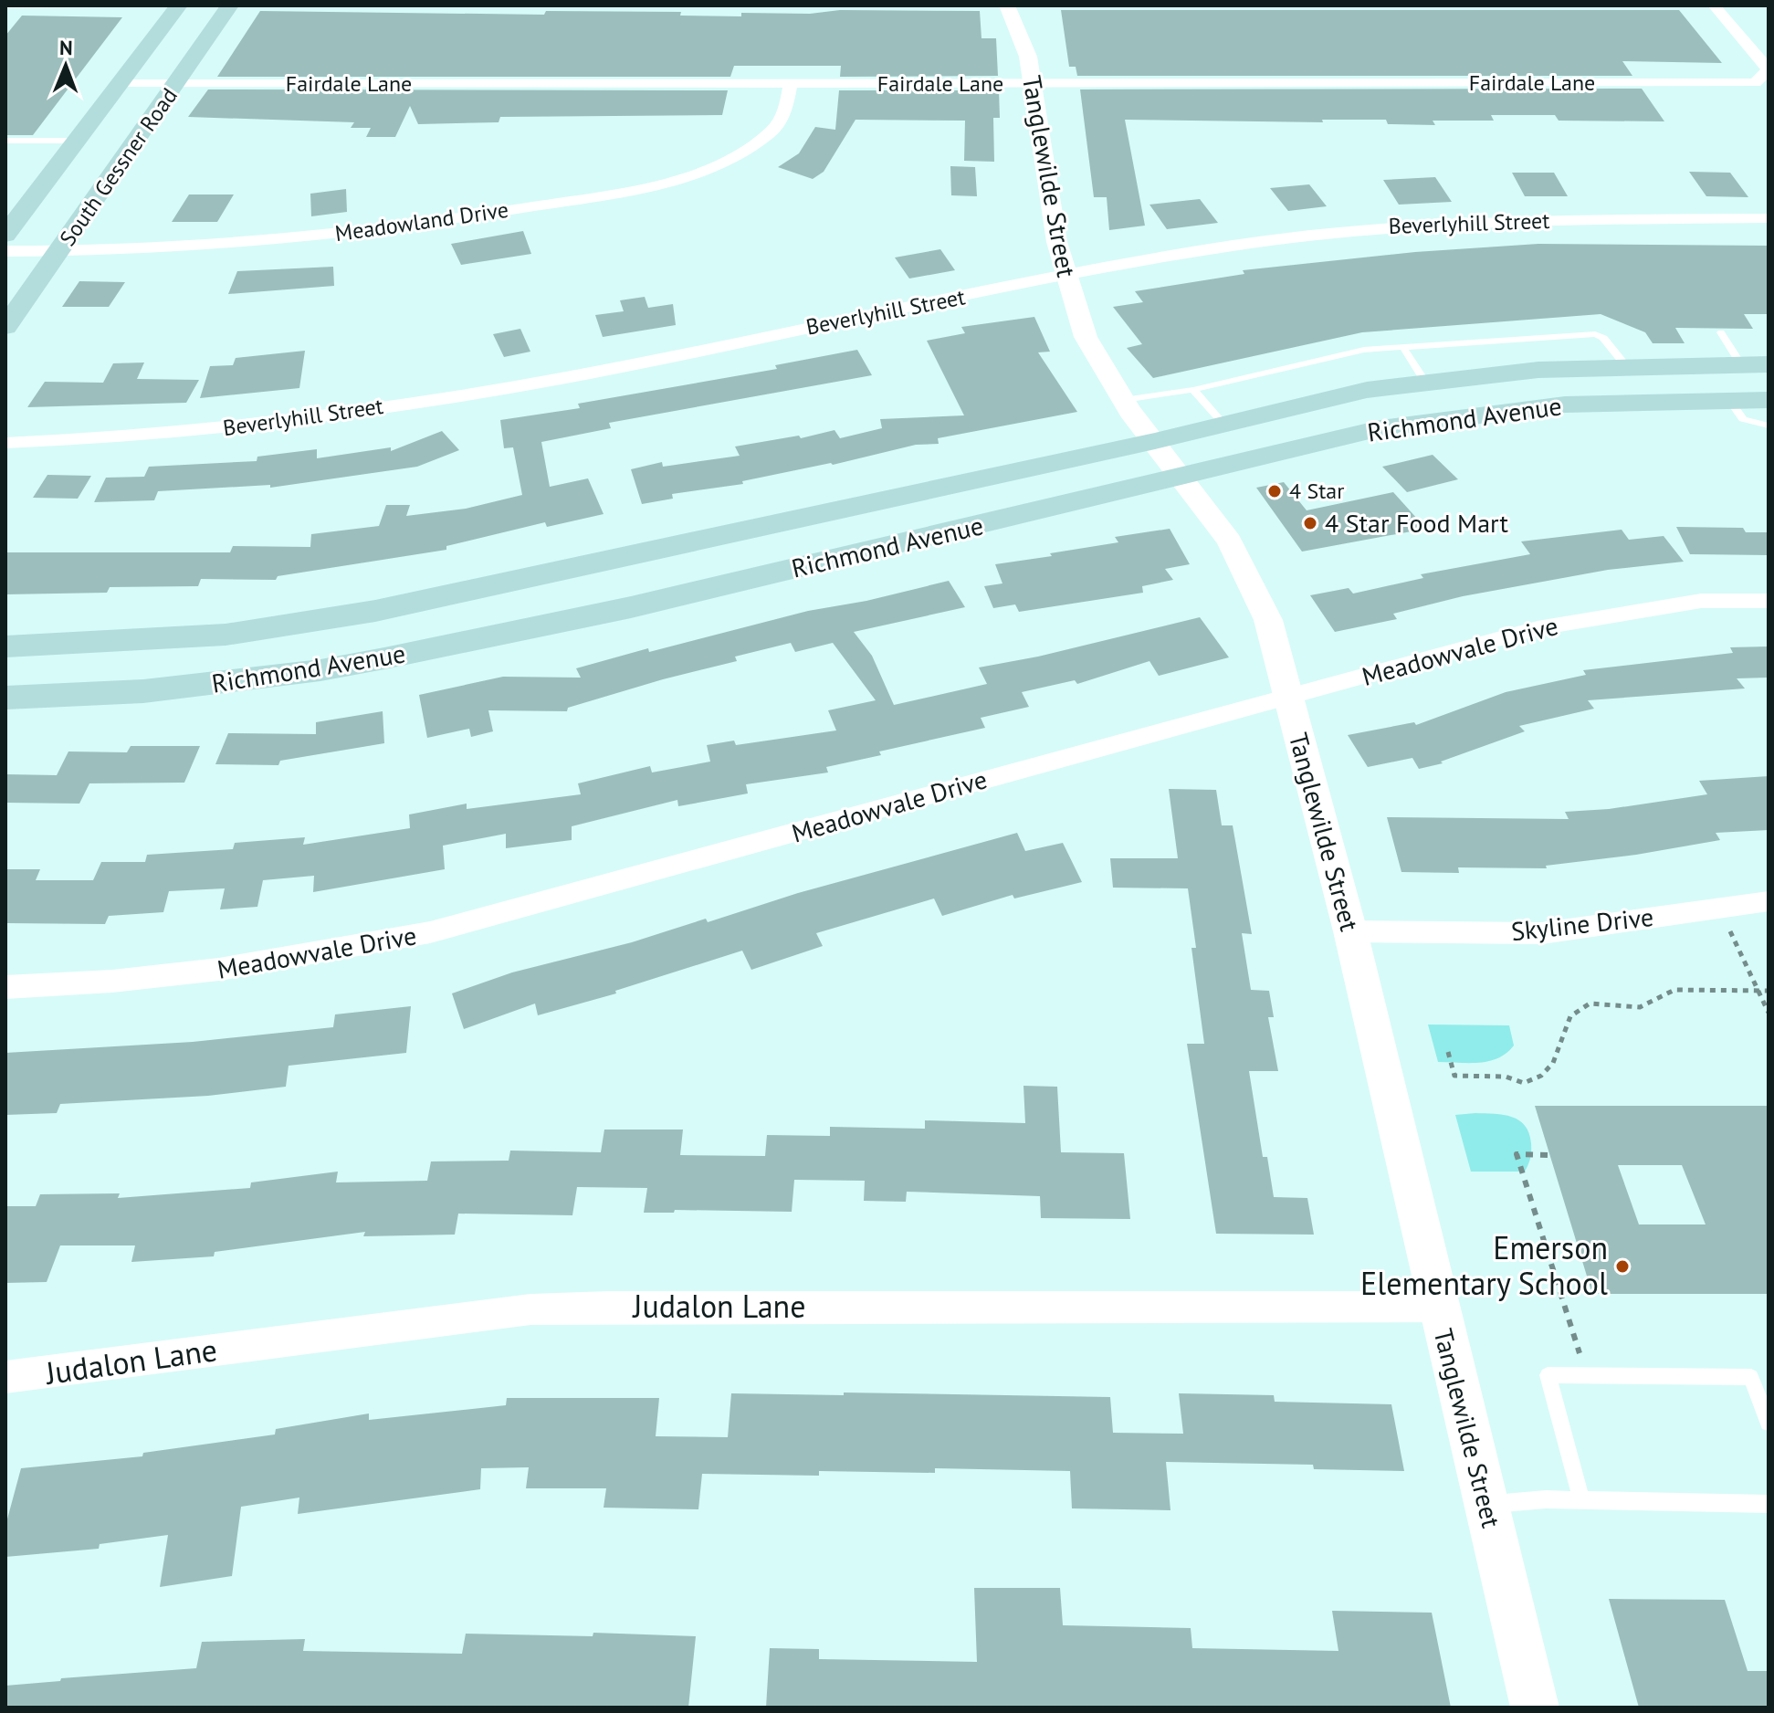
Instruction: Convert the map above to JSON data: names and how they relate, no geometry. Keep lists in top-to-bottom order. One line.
{"streets":{"main road":["South Gessner Road","Richmond Avenue"],"street":["Fairdale Lane","Tanglewilde Street","Meadowland Drive","Beverlyhill Street","Meadowvale Drive","Skyline Drive","Judalon Lane"]},"crossings":[["Fairdale Lane","South Gessner Road"],["Fairdale Lane","Tanglewilde Street"],["Fairdale Lane","Meadowland Drive"],["South Gessner Road","Meadowland Drive"],["Tanglewilde Street","Beverlyhill Street"],["Tanglewilde Street","Richmond Avenue"],["Tanglewilde Street","Meadowvale Drive"],["Tanglewilde Street","Skyline Drive"],["Tanglewilde Street","Judalon Lane"]],"places":["4 Star","4 Star Food Mart","Emerson Elementary School"],"north":"top"}
